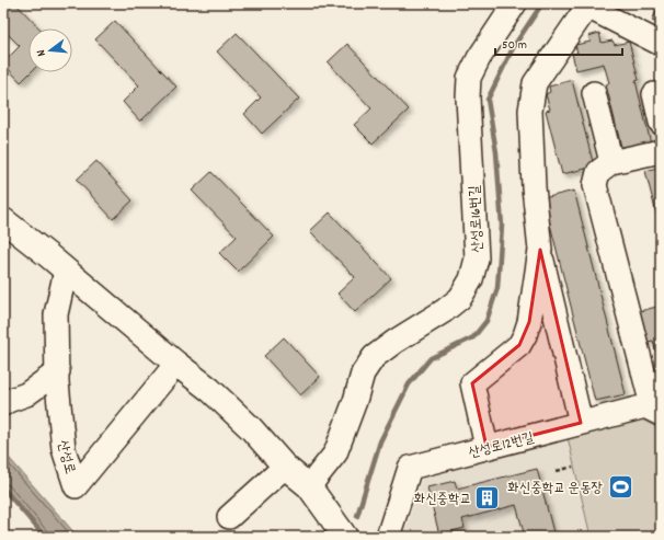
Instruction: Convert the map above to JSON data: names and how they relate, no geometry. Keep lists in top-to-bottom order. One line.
{"streets":{"street":["산성로16번길","산성로12번길","산성로"]},"places":{"sports":["화신중학교 운동장"],"building":["화신중학교"]},"scale_bar":"50 m","north":"left"}
